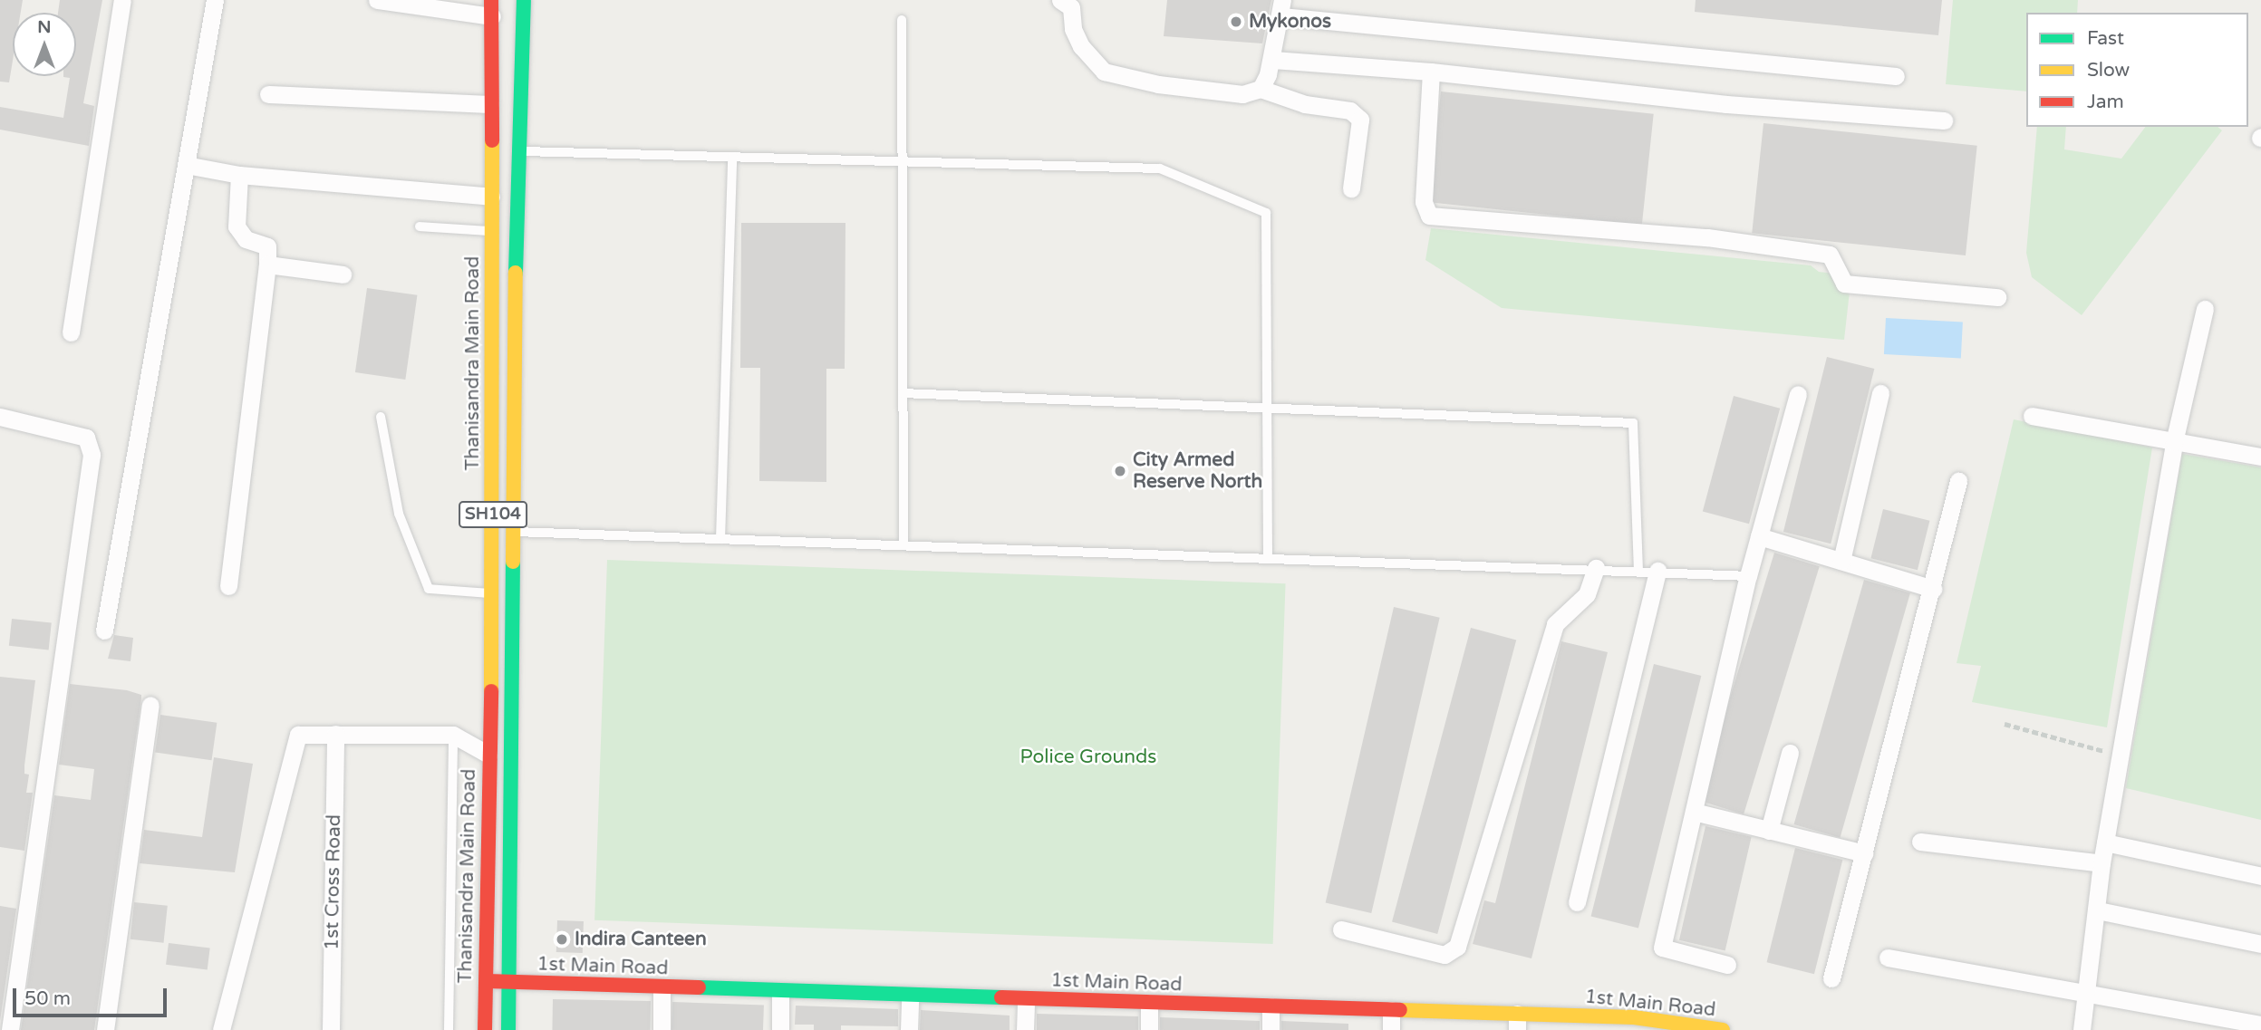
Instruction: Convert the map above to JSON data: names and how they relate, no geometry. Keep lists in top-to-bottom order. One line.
{"streets":{"main road":["Thanisandra Main Road","SH104","1st Main Road"],"street":["1st Cross Road"]},"crossings":[["Thanisandra Main Road","1st Main Road"],["SH104","1st Main Road"]],"parks":["Police Grounds"],"places":["Mykonos","City Armed Reserve North","Indira Canteen"],"legend":["Fast","Slow","Jam"],"scale_bar":"50 m","north":"top"}
